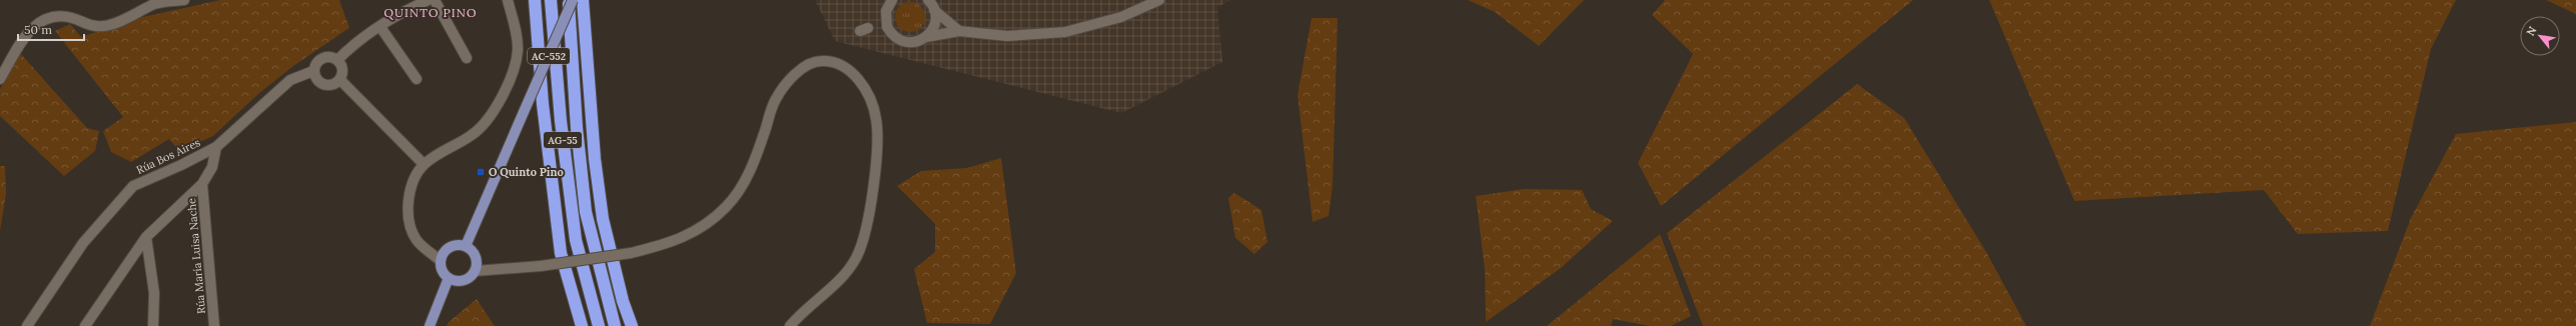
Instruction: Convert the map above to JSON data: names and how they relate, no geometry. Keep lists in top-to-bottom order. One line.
{"streets":{"highway":["AG-55"],"main road":["AC-552"],"street":["Rúa Bos Aires","Rúa María Luisa Nache"]},"districts":["QUINTO PINO"],"places":{"transit":["O Quinto Pino"]},"scale_bar":"50 m","north":"top left"}
